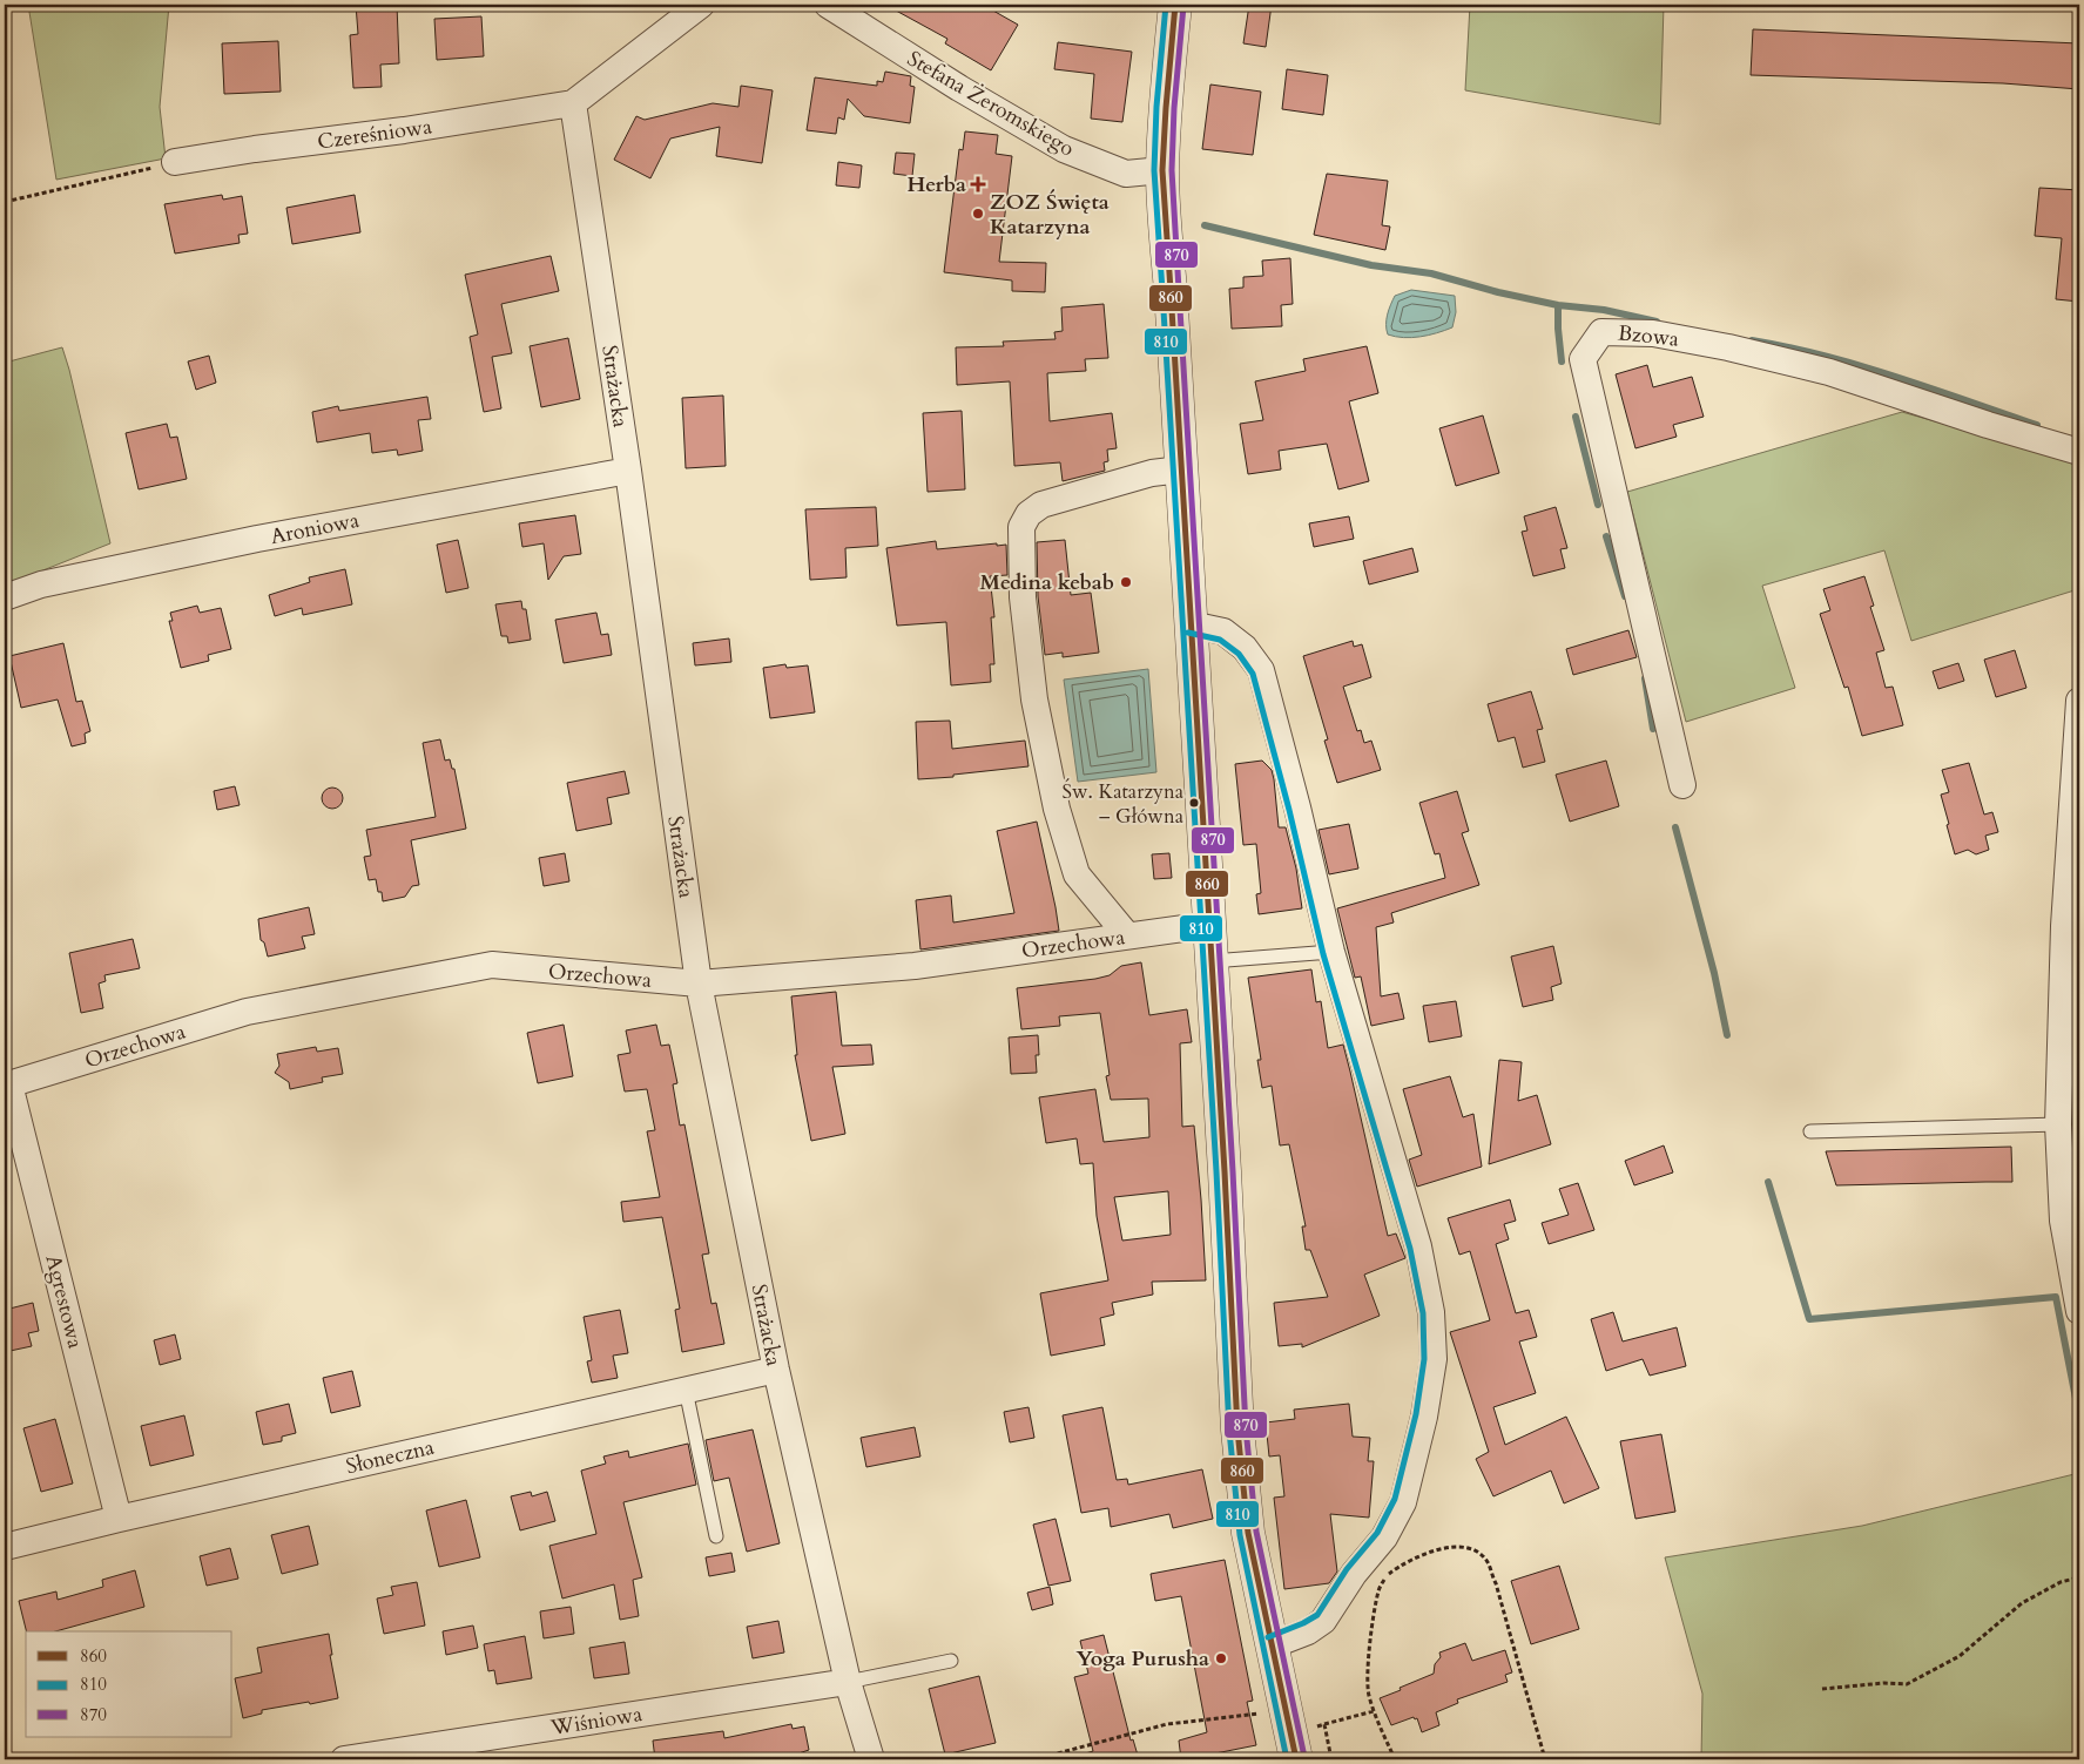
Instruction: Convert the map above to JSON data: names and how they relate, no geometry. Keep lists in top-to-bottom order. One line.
{"streets":{"street":["Stefana Żeromskiego","Czereśniowa","Bzowa","Strażacka","Aroniowa","Orzechowa","Agrestowa","Słoneczna","Wiśniowa"]},"crossings":[["Czereśniowa","Strażacka"],["Strażacka","Aroniowa"],["Strażacka","Orzechowa"],["Strażacka","Słoneczna"],["Strażacka","Wiśniowa"],["Orzechowa","Agrestowa"],["Agrestowa","Słoneczna"]],"places":{"health":["Herba"],"other":["ZOZ Święta Katarzyna","Medina kebab","Św. Katarzyna – Główna","Yoga Purusha"]},"lines":["transit line 860","transit line 810","transit line 870"],"legend":["860","810","870"]}
